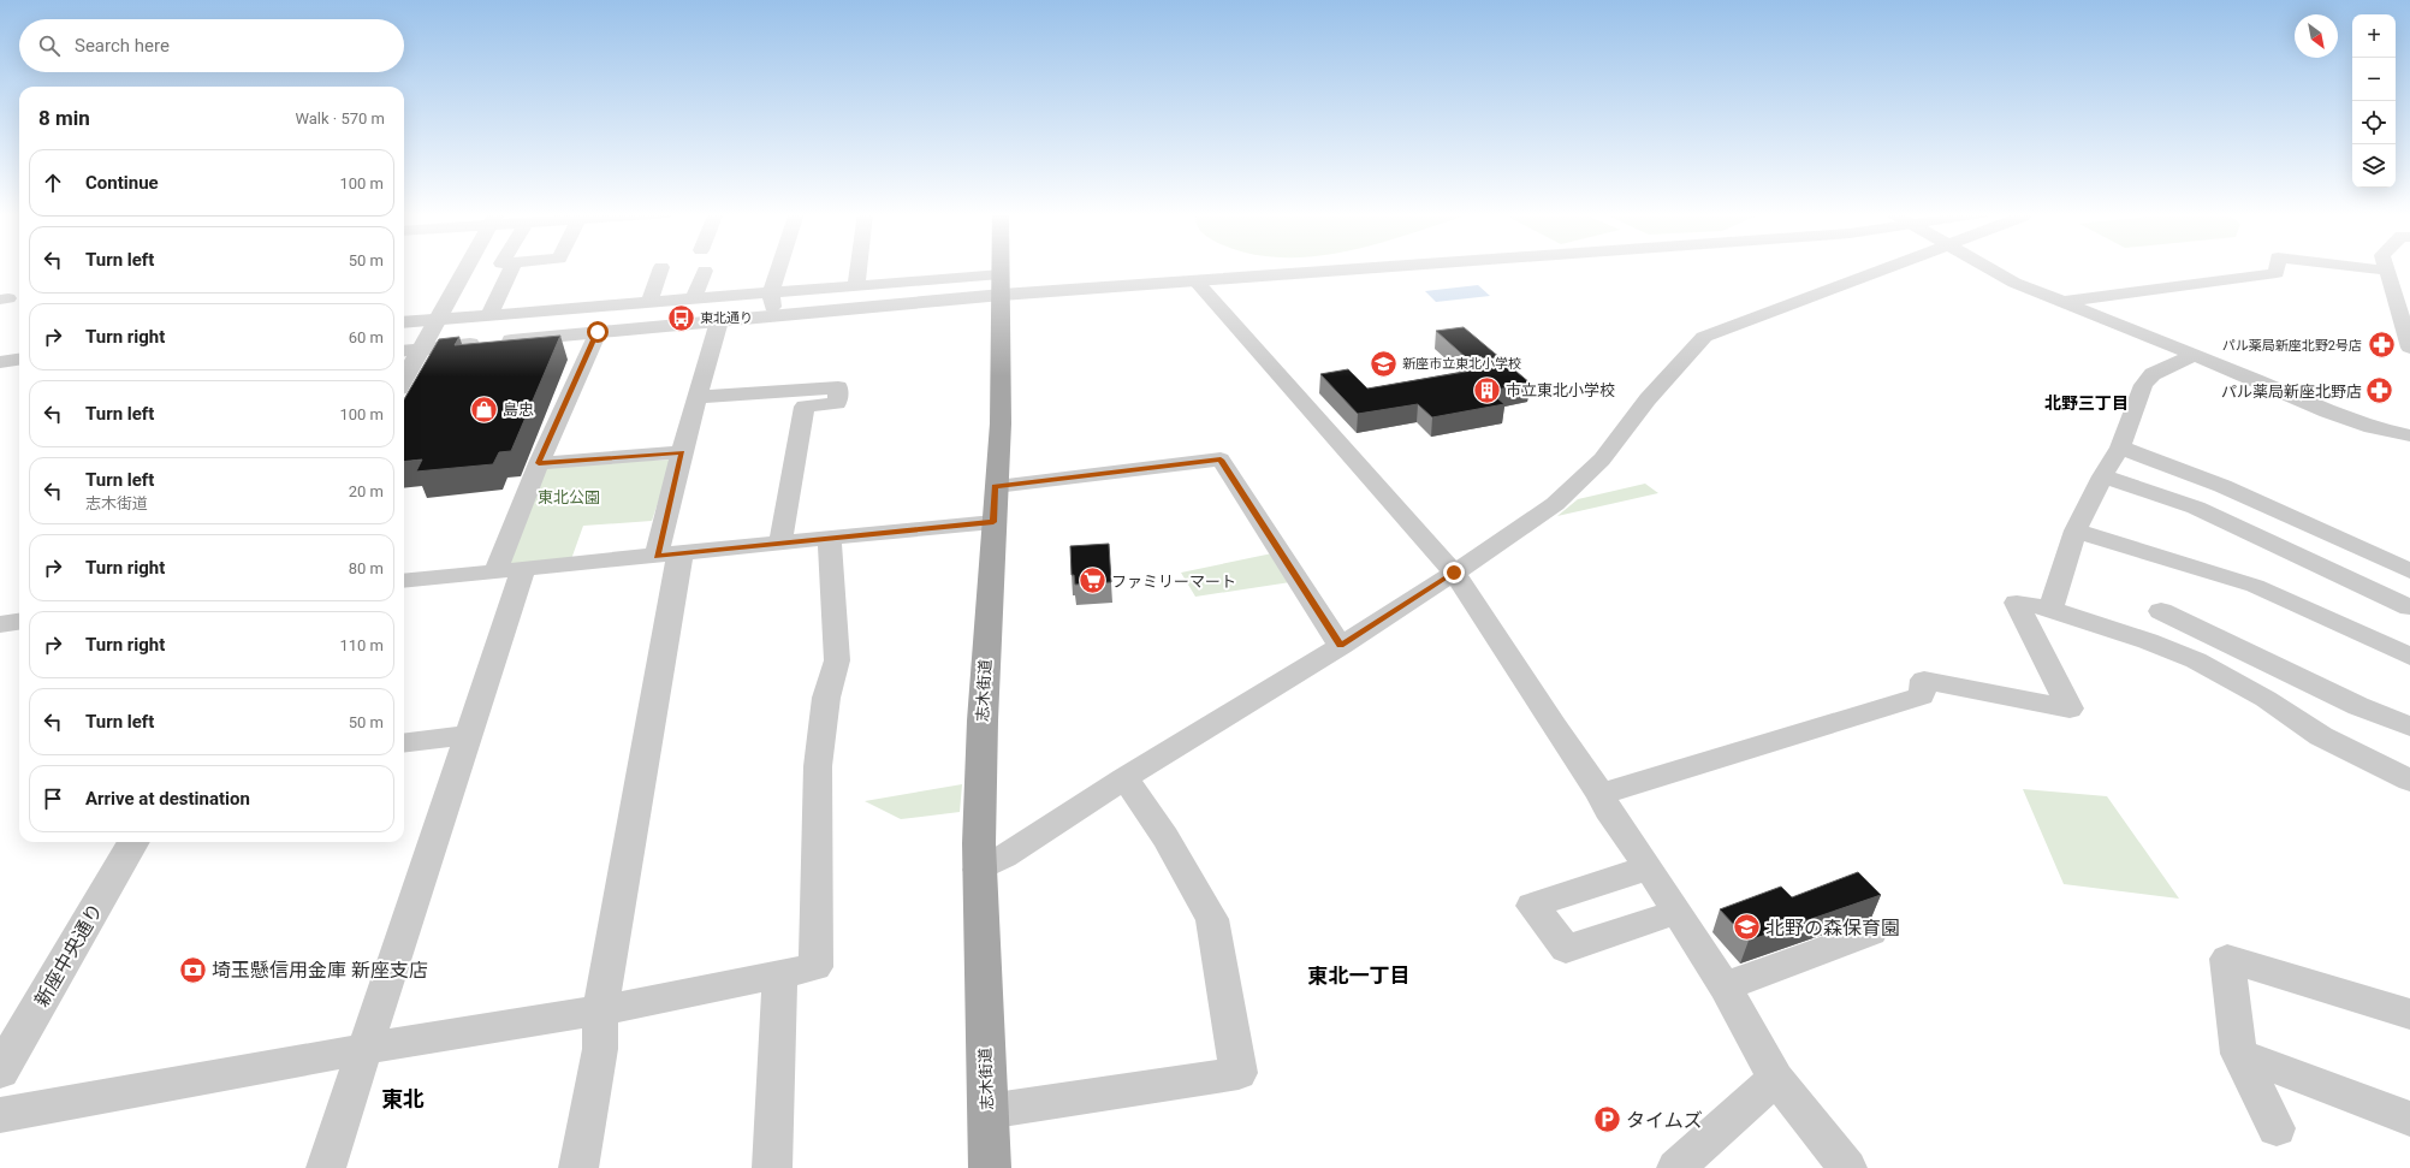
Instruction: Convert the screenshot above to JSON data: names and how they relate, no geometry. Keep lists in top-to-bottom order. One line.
{"streets":{"main road":["志木街道"],"street":["新座中央通り"]},"districts":["北野三丁目","東北一丁目","東北"],"parks":["東北公園"],"places":{"bus stop":["東北通り"],"pharmacy":["パル薬局新座北野2号店","パル薬局新座北野店"],"school or university":["新座市立東北小学校","北野の森保育園"],"building":["市立東北小学校"],"shop":["島忠"],"supermarket":["ファミリーマート"],"bank":["埼玉懸信用金庫 新座支店"],"parking":["タイムズ"]},"north":"bottom right","page":{"map_buttons":["+","−"],"search":"Search here","heading":["8 min","Walk · 570 m"],"list":[["Continue","100 m"],["Turn left","50 m"],["Turn right","60 m"],["Turn left","100 m"],["Turn left","志木街道","20 m"],["Turn right","80 m"],["Turn right","110 m"],["Turn left","50 m"],"Arrive at destination"]}}
